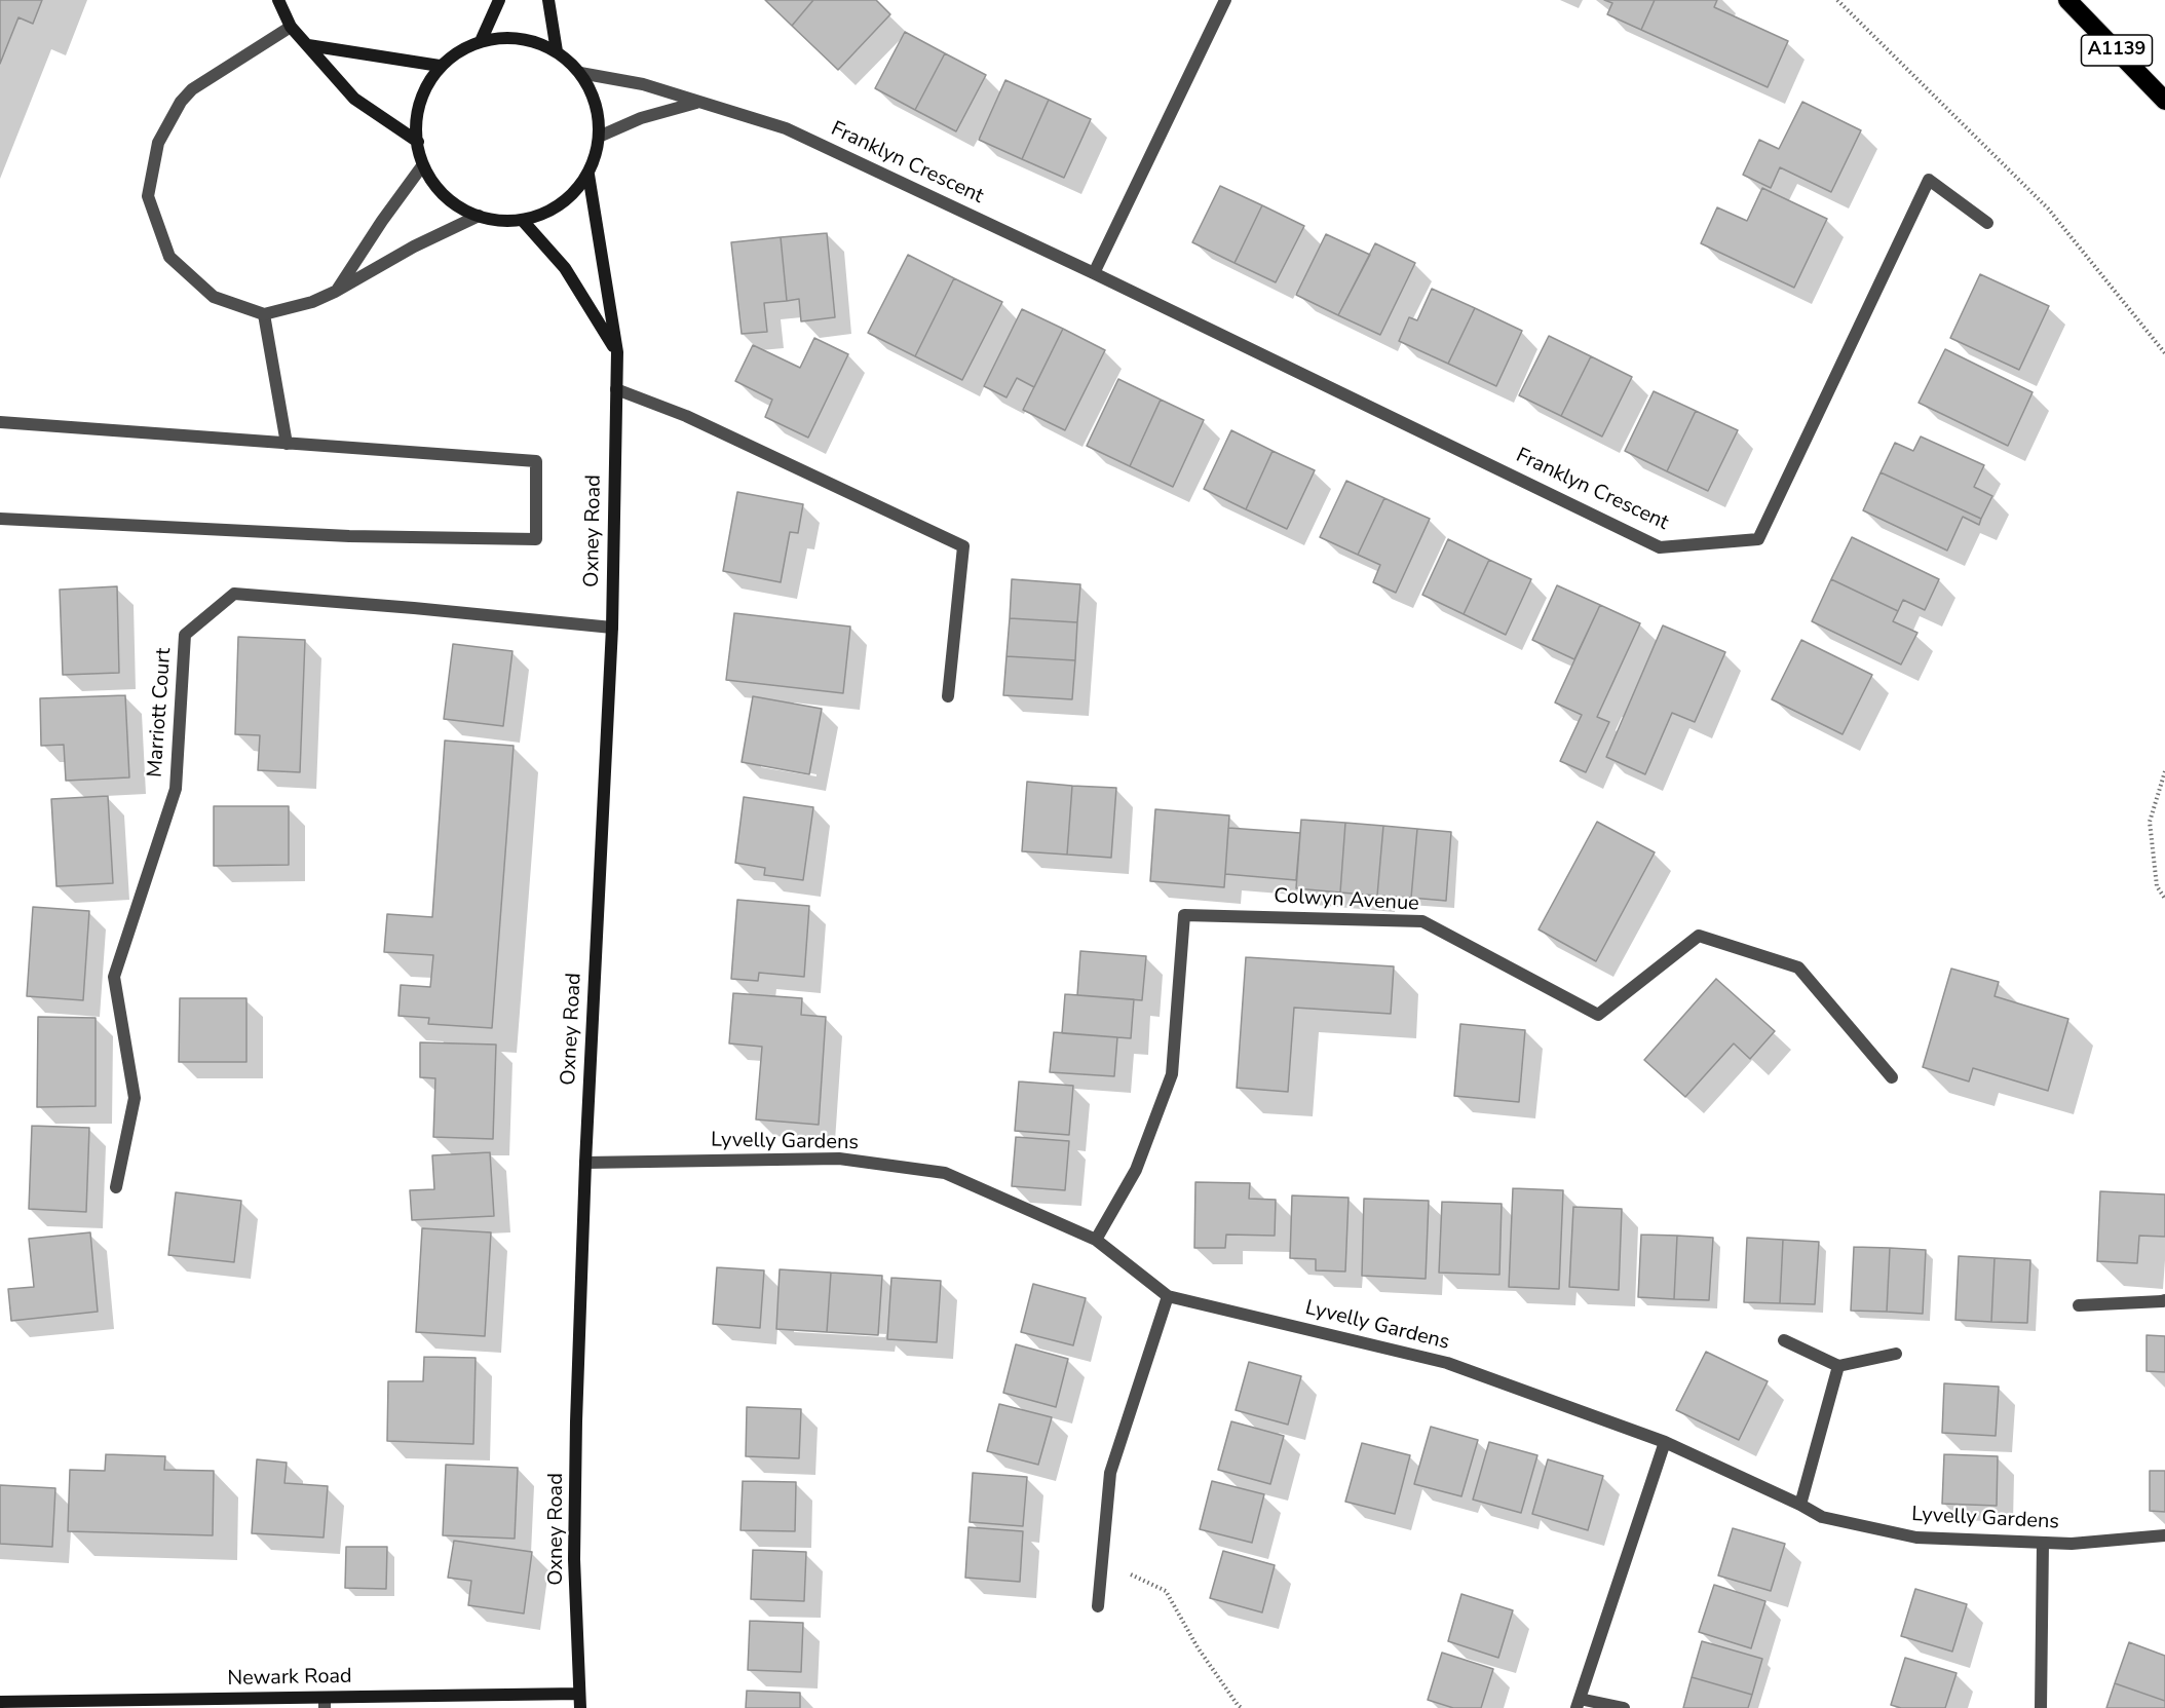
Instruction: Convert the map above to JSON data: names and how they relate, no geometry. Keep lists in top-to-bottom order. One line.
{"streets":{"highway":["A1139"],"street":["Franklyn Crescent","Oxney Road","Marriott Court","Colwyn Avenue","Lyvelly Gardens","Newark Road"]},"crossings":[["Franklyn Crescent","Oxney Road"],["Oxney Road","Marriott Court"],["Oxney Road","Lyvelly Gardens"],["Oxney Road","Newark Road"],["Colwyn Avenue","Lyvelly Gardens"]]}
